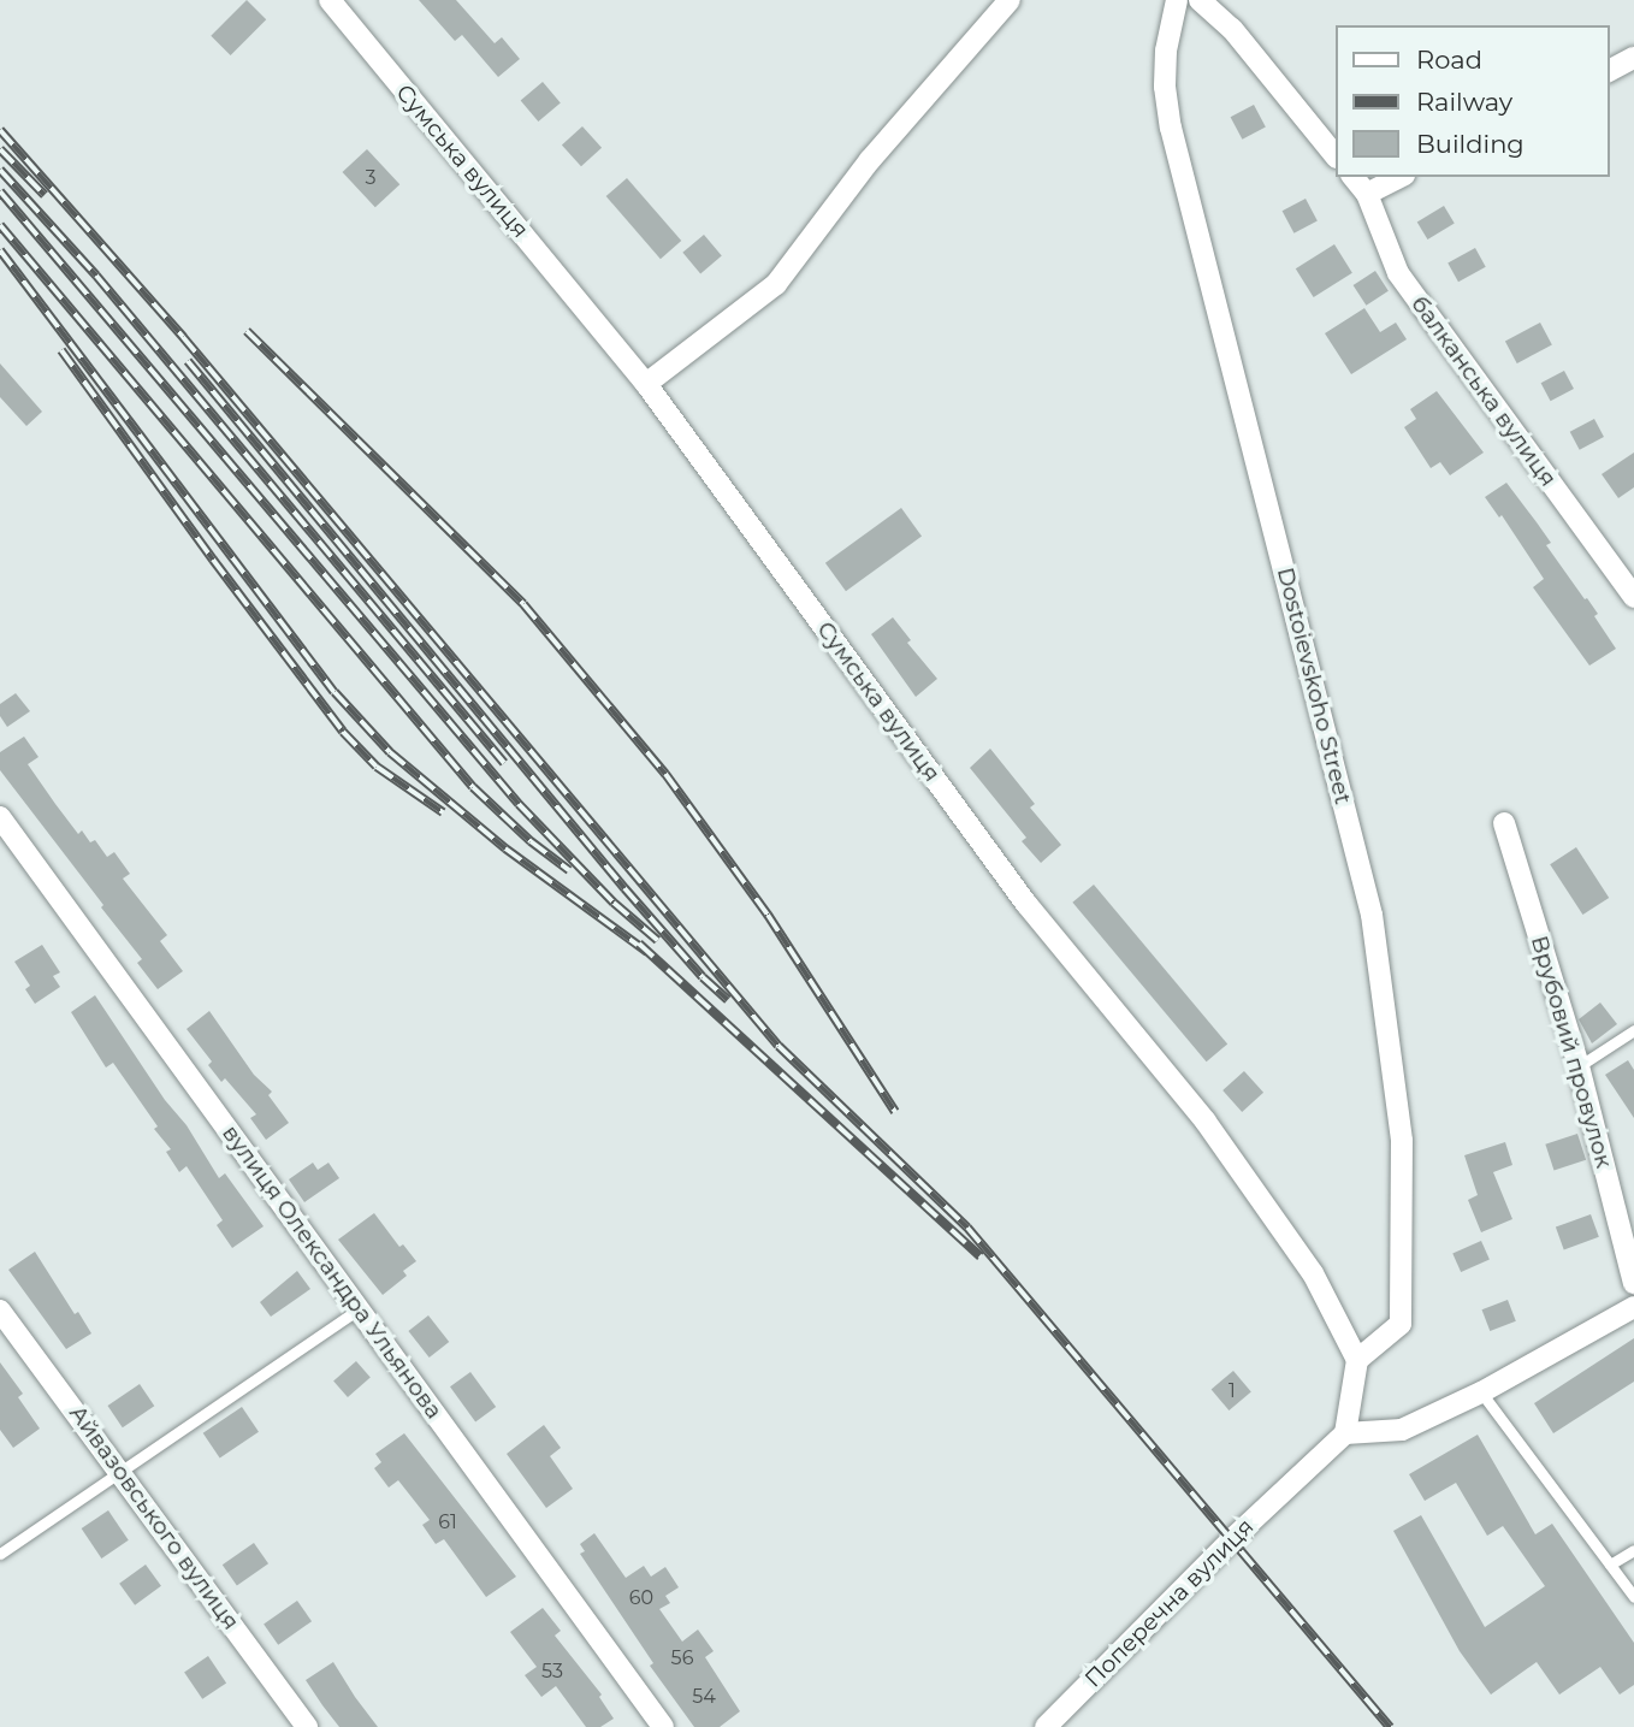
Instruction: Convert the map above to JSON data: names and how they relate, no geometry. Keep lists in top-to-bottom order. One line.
{"streets":{"street":["Сумська вулиця","балканська вулиця","Dostoievskoho Street","Врубовий провулок","вулиця Олександра Ульянова","Айвазовського вулиця","Поперечна вулиця"]},"crossings":[["Сумська вулиця","Dostoievskoho Street"]],"house_numbers":["3","1","61","60","56","53","54"],"legend":["Road","Railway","Building"]}
